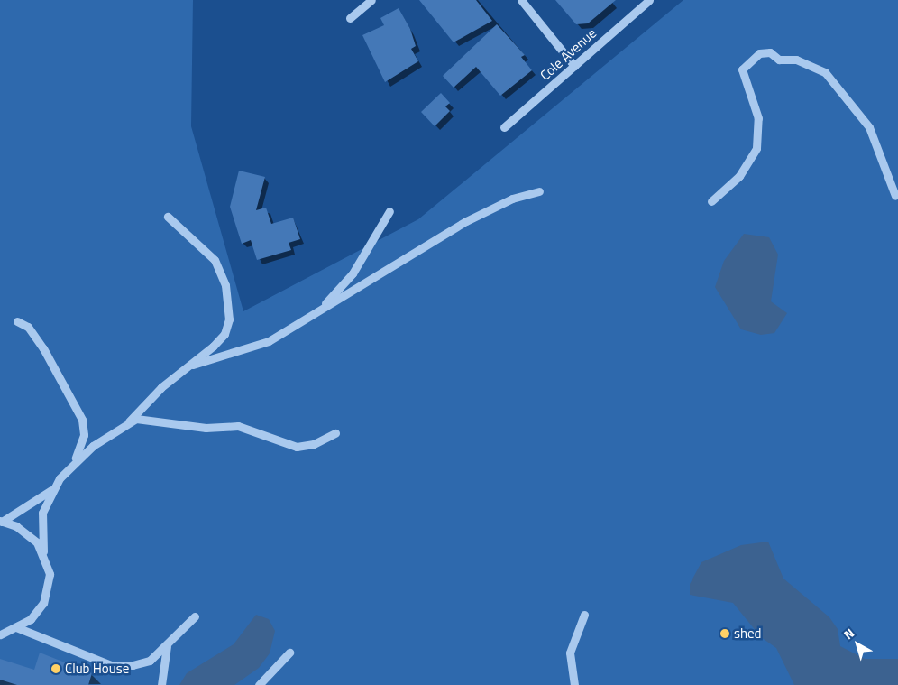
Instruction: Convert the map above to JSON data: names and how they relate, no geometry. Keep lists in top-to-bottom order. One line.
{"streets":{"street":["Cole Avenue"]},"places":["shed","Club House"],"north":"top left"}
